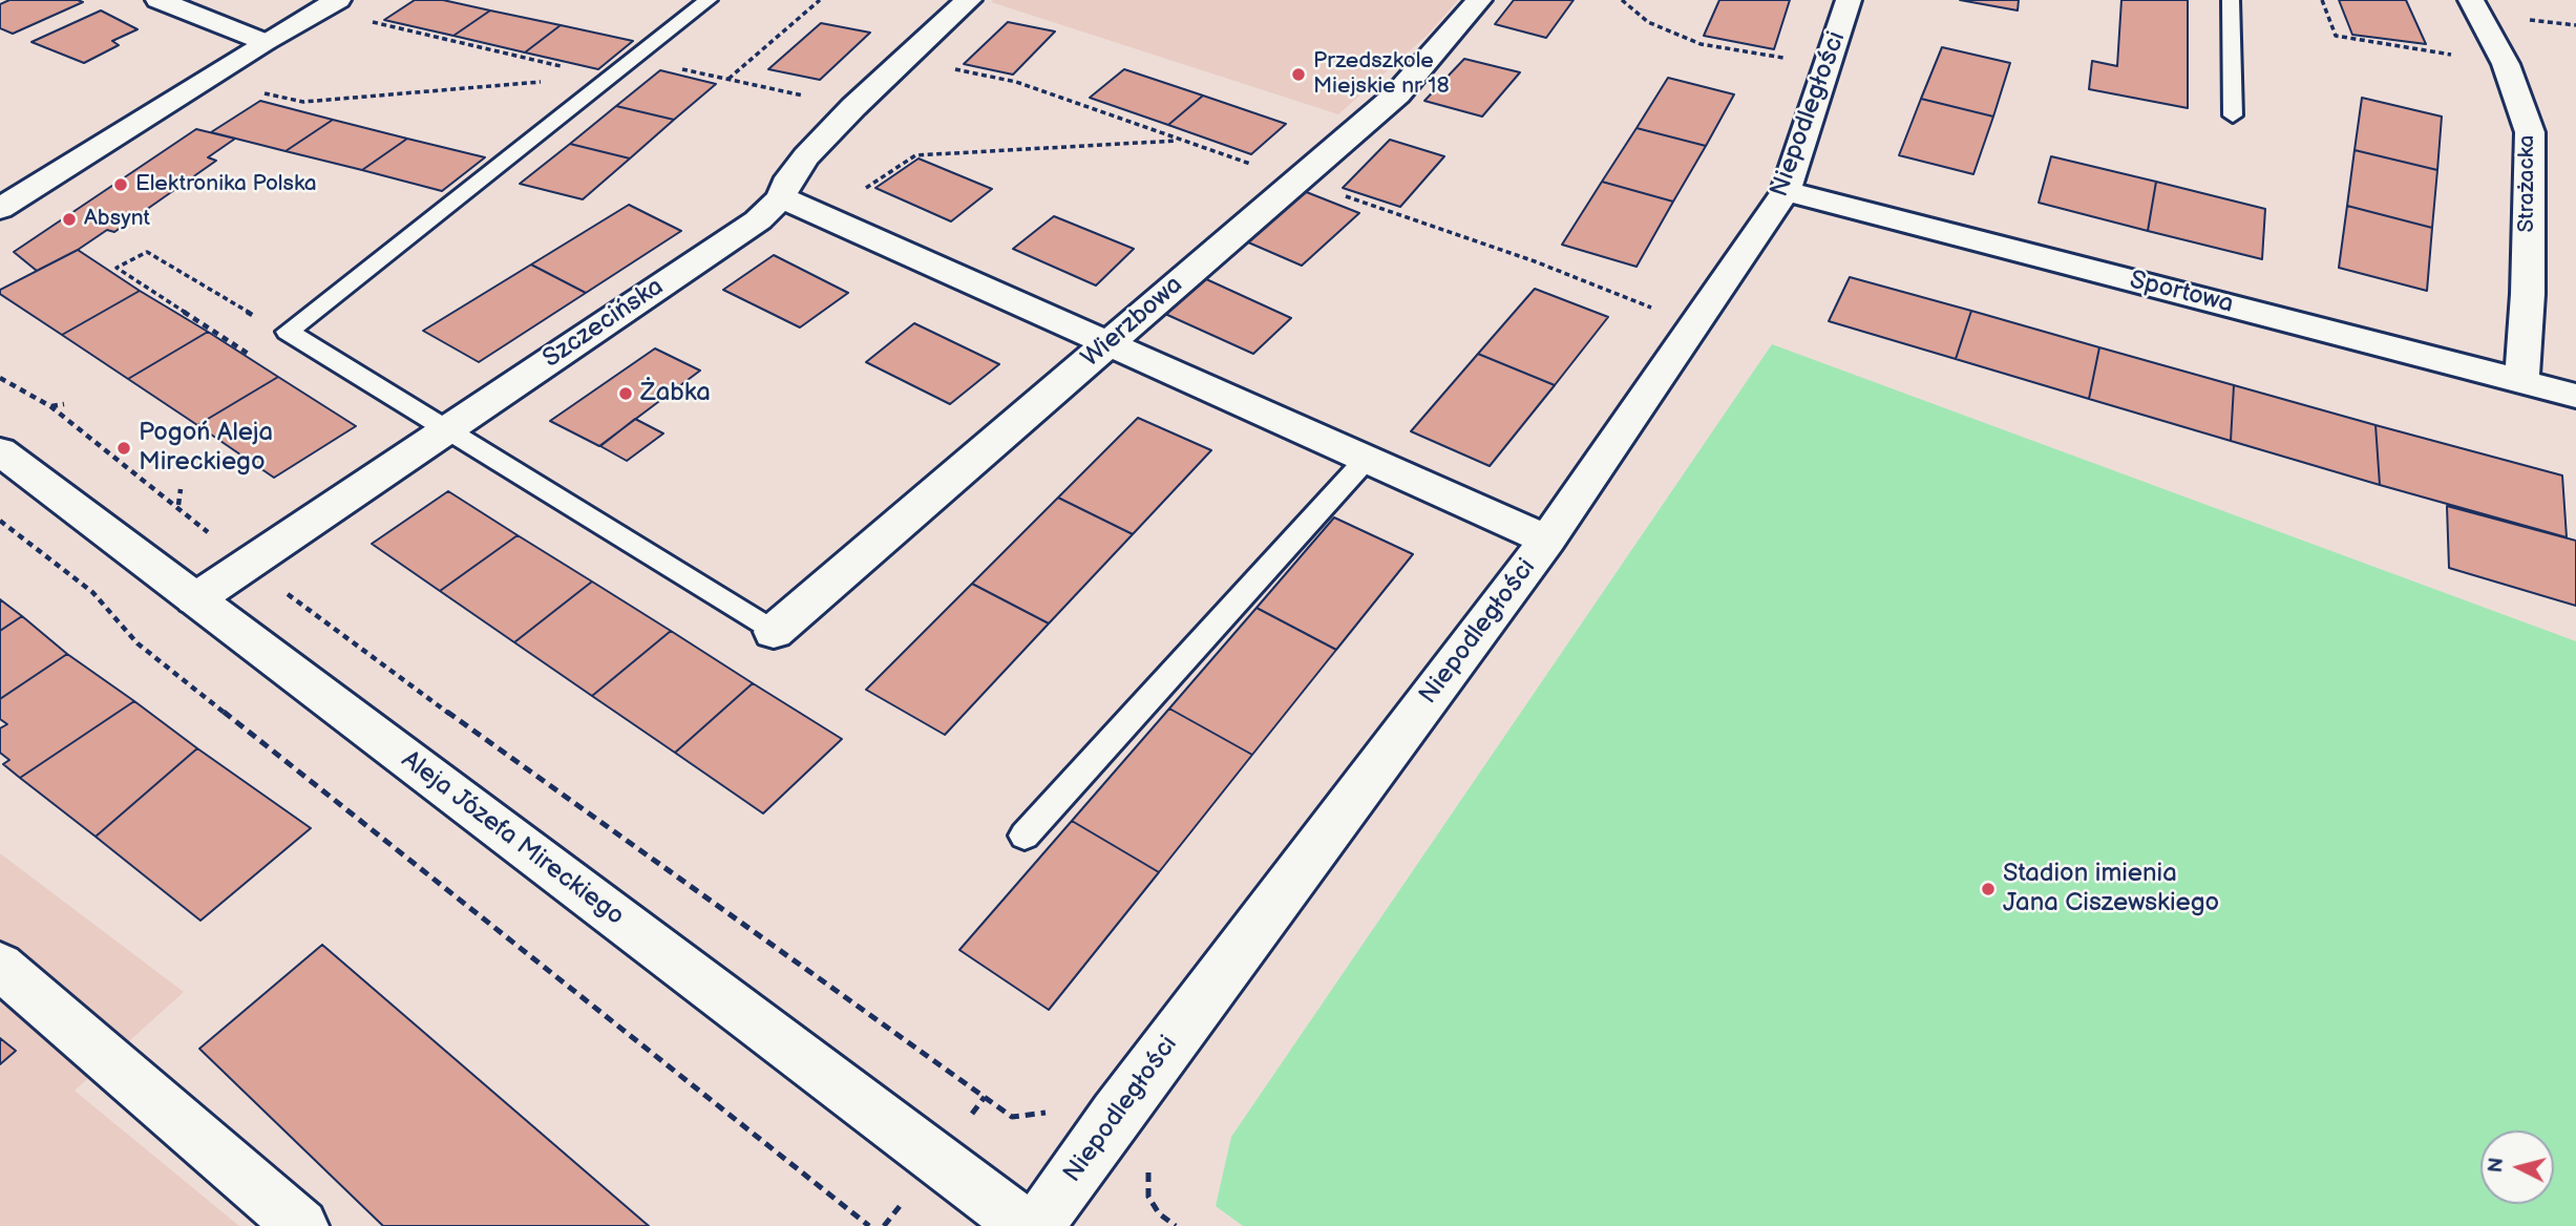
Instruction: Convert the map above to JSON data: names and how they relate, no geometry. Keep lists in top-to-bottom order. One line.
{"streets":{"street":["Niepodległości","Strażacka","Sportowa","Wierzbowa","Szczecińska","Aleja Józefa Mireckiego"]},"crossings":[["Niepodległości","Sportowa"],["Strażacka","Sportowa"],["Szczecińska","Aleja Józefa Mireckiego"]],"places":["Przedszkole Miejskie nr 18","Elektronika Polska","Absynt","Żabka","Pogoń Aleja Mireckiego","Stadion imienia Jana Ciszewskiego"],"north":"left"}
